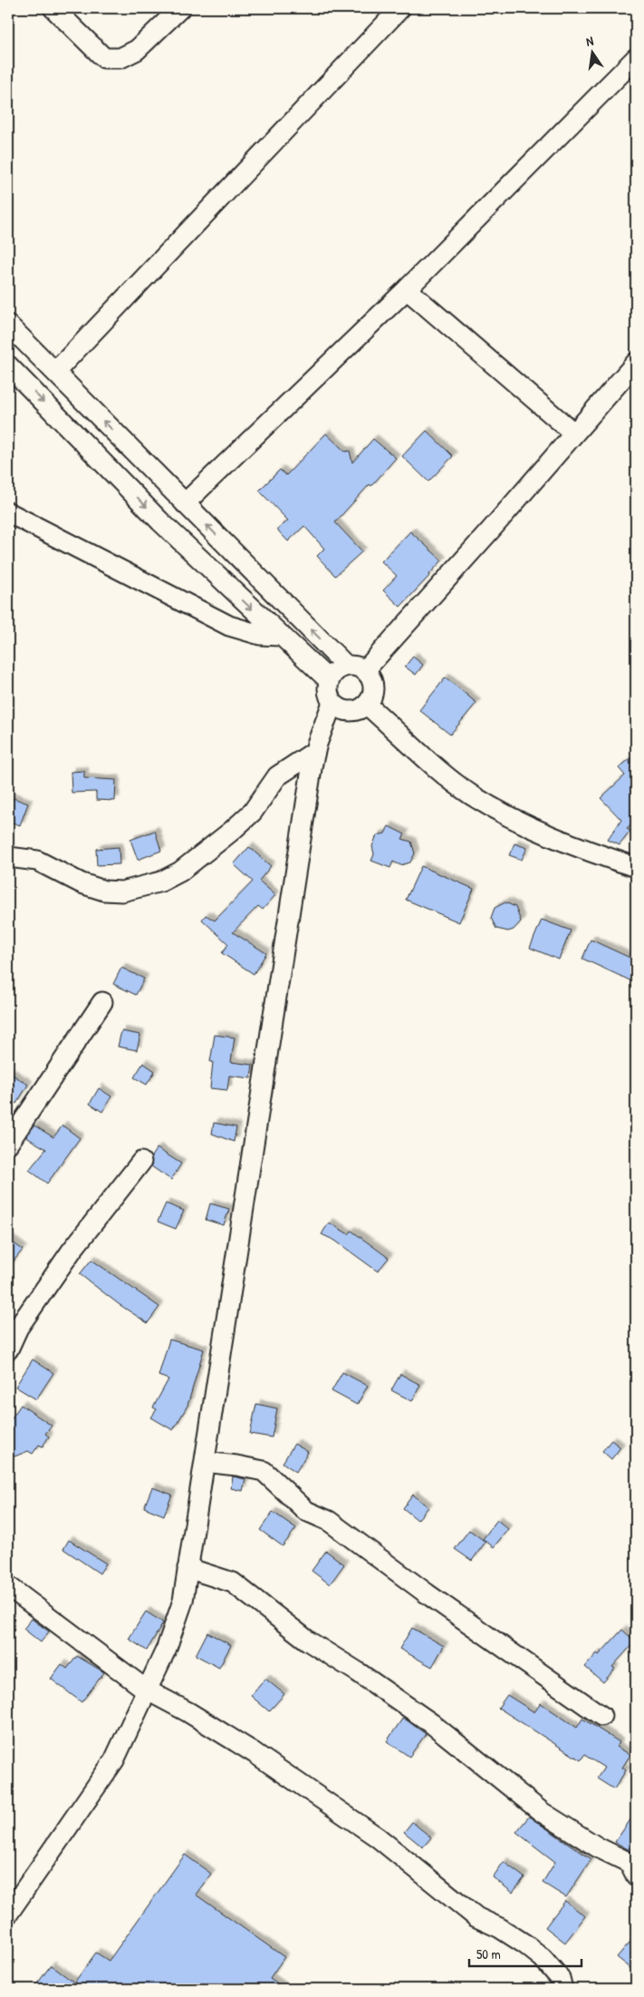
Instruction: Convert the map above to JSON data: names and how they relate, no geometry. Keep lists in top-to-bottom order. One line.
{"scale_bar":"50 m","north":"top"}
